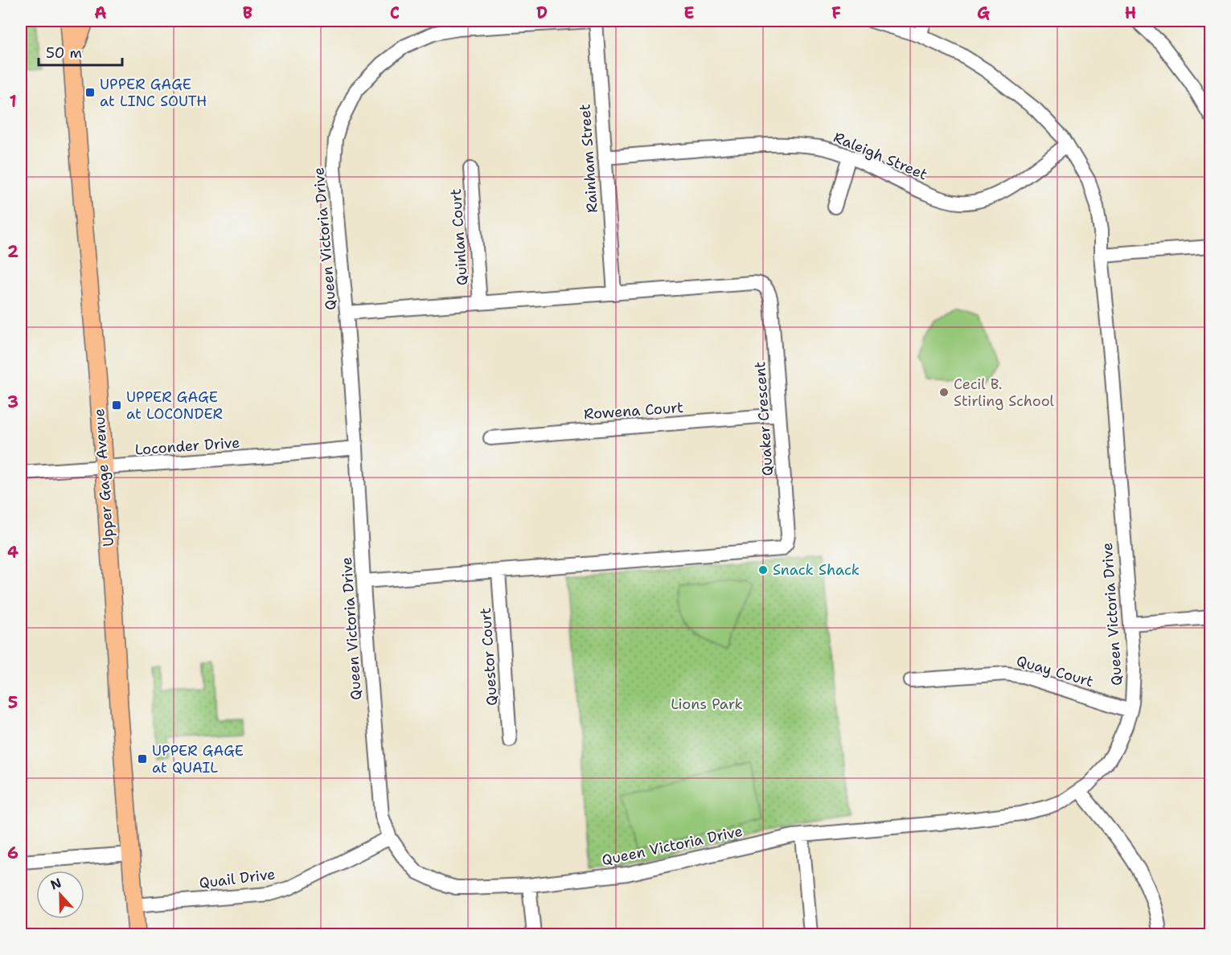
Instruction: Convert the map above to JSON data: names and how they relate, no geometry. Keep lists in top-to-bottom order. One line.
{"streets":{"main road":["Upper Gage Avenue"],"street":["Raleigh Street","Rainham Street","Quinlan Court","Queen Victoria Drive","Rowena Court","Quaker Crescent","Loconder Drive","Questor Court","Quay Court","Quail Drive"]},"crossings":[["Raleigh Street","Rainham Street"],["Raleigh Street","Queen Victoria Drive"],["Rainham Street","Queen Victoria Drive"],["Rainham Street","Quaker Crescent"],["Quinlan Court","Quaker Crescent"],["Queen Victoria Drive","Quaker Crescent"],["Queen Victoria Drive","Loconder Drive"],["Queen Victoria Drive","Quay Court"],["Queen Victoria Drive","Quail Drive"],["Rowena Court","Quaker Crescent"],["Quaker Crescent","Questor Court"],["Loconder Drive","Upper Gage Avenue"],["Upper Gage Avenue","Quail Drive"]],"parks":["Lions Park"],"places":{"transit":["UPPER GAGE at LINC SOUTH","UPPER GAGE at LOCONDER","UPPER GAGE at QUAIL"],"other":["Cecil B. Stirling School","Snack Shack"]},"scale_bar":"50 m","north":"top","grid":{"columns":["A","B","C","D","E","F","G","H"],"rows":["1","2","3","4","5","6"]}}
